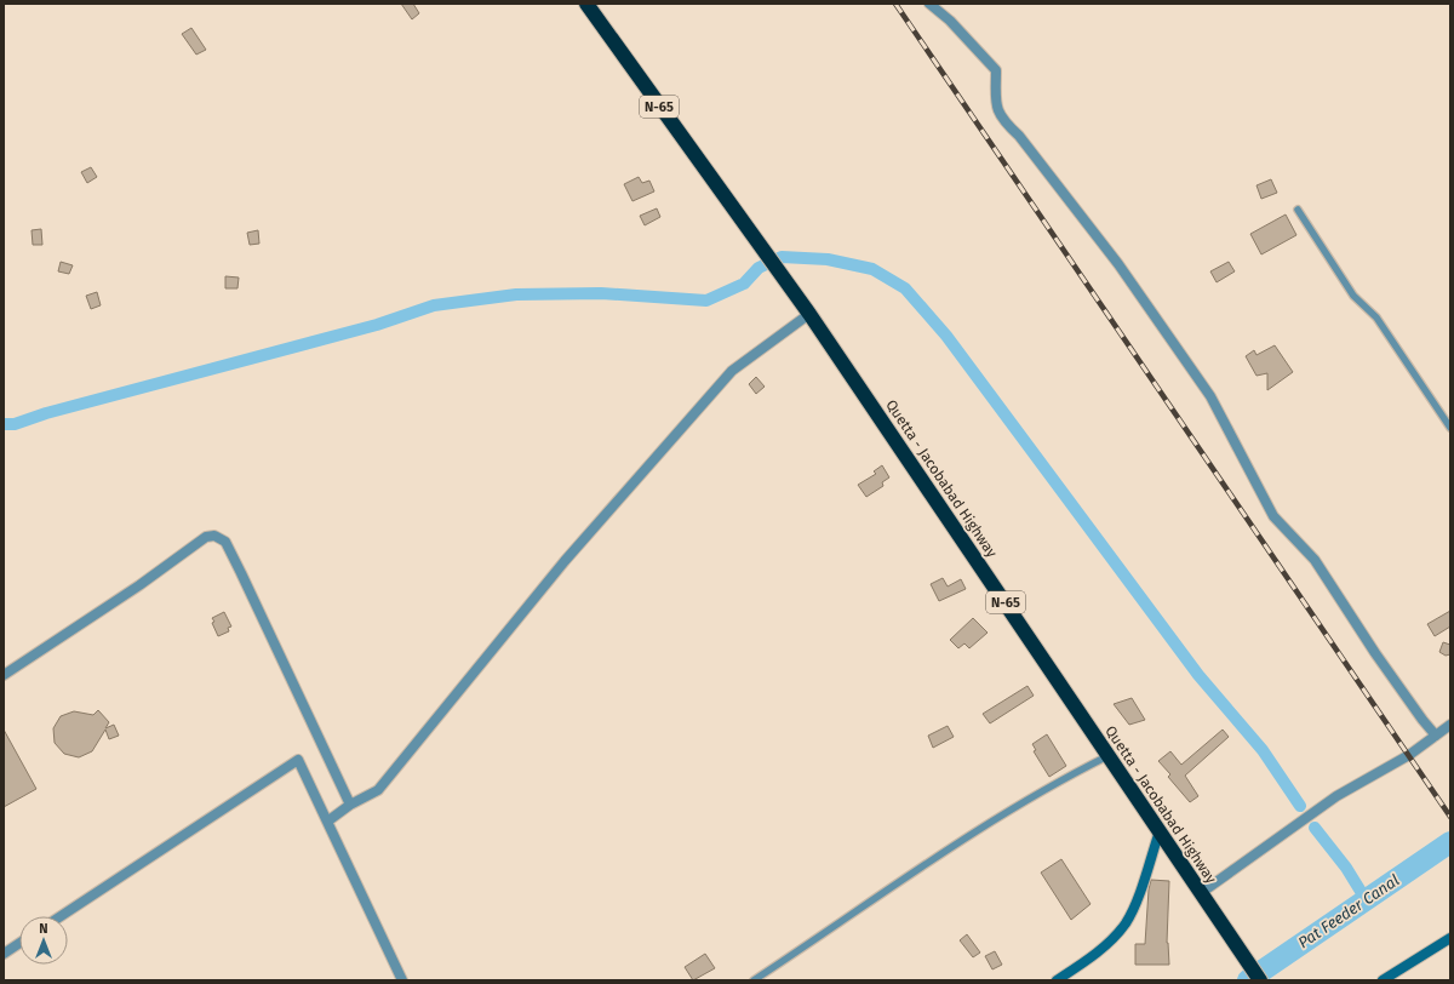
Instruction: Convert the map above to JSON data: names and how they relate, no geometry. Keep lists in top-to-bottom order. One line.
{"streets":{"highway":["N-65","Quetta - Jacobabad Highway"]},"water":["Pat Feeder Canal"],"north":"top"}
